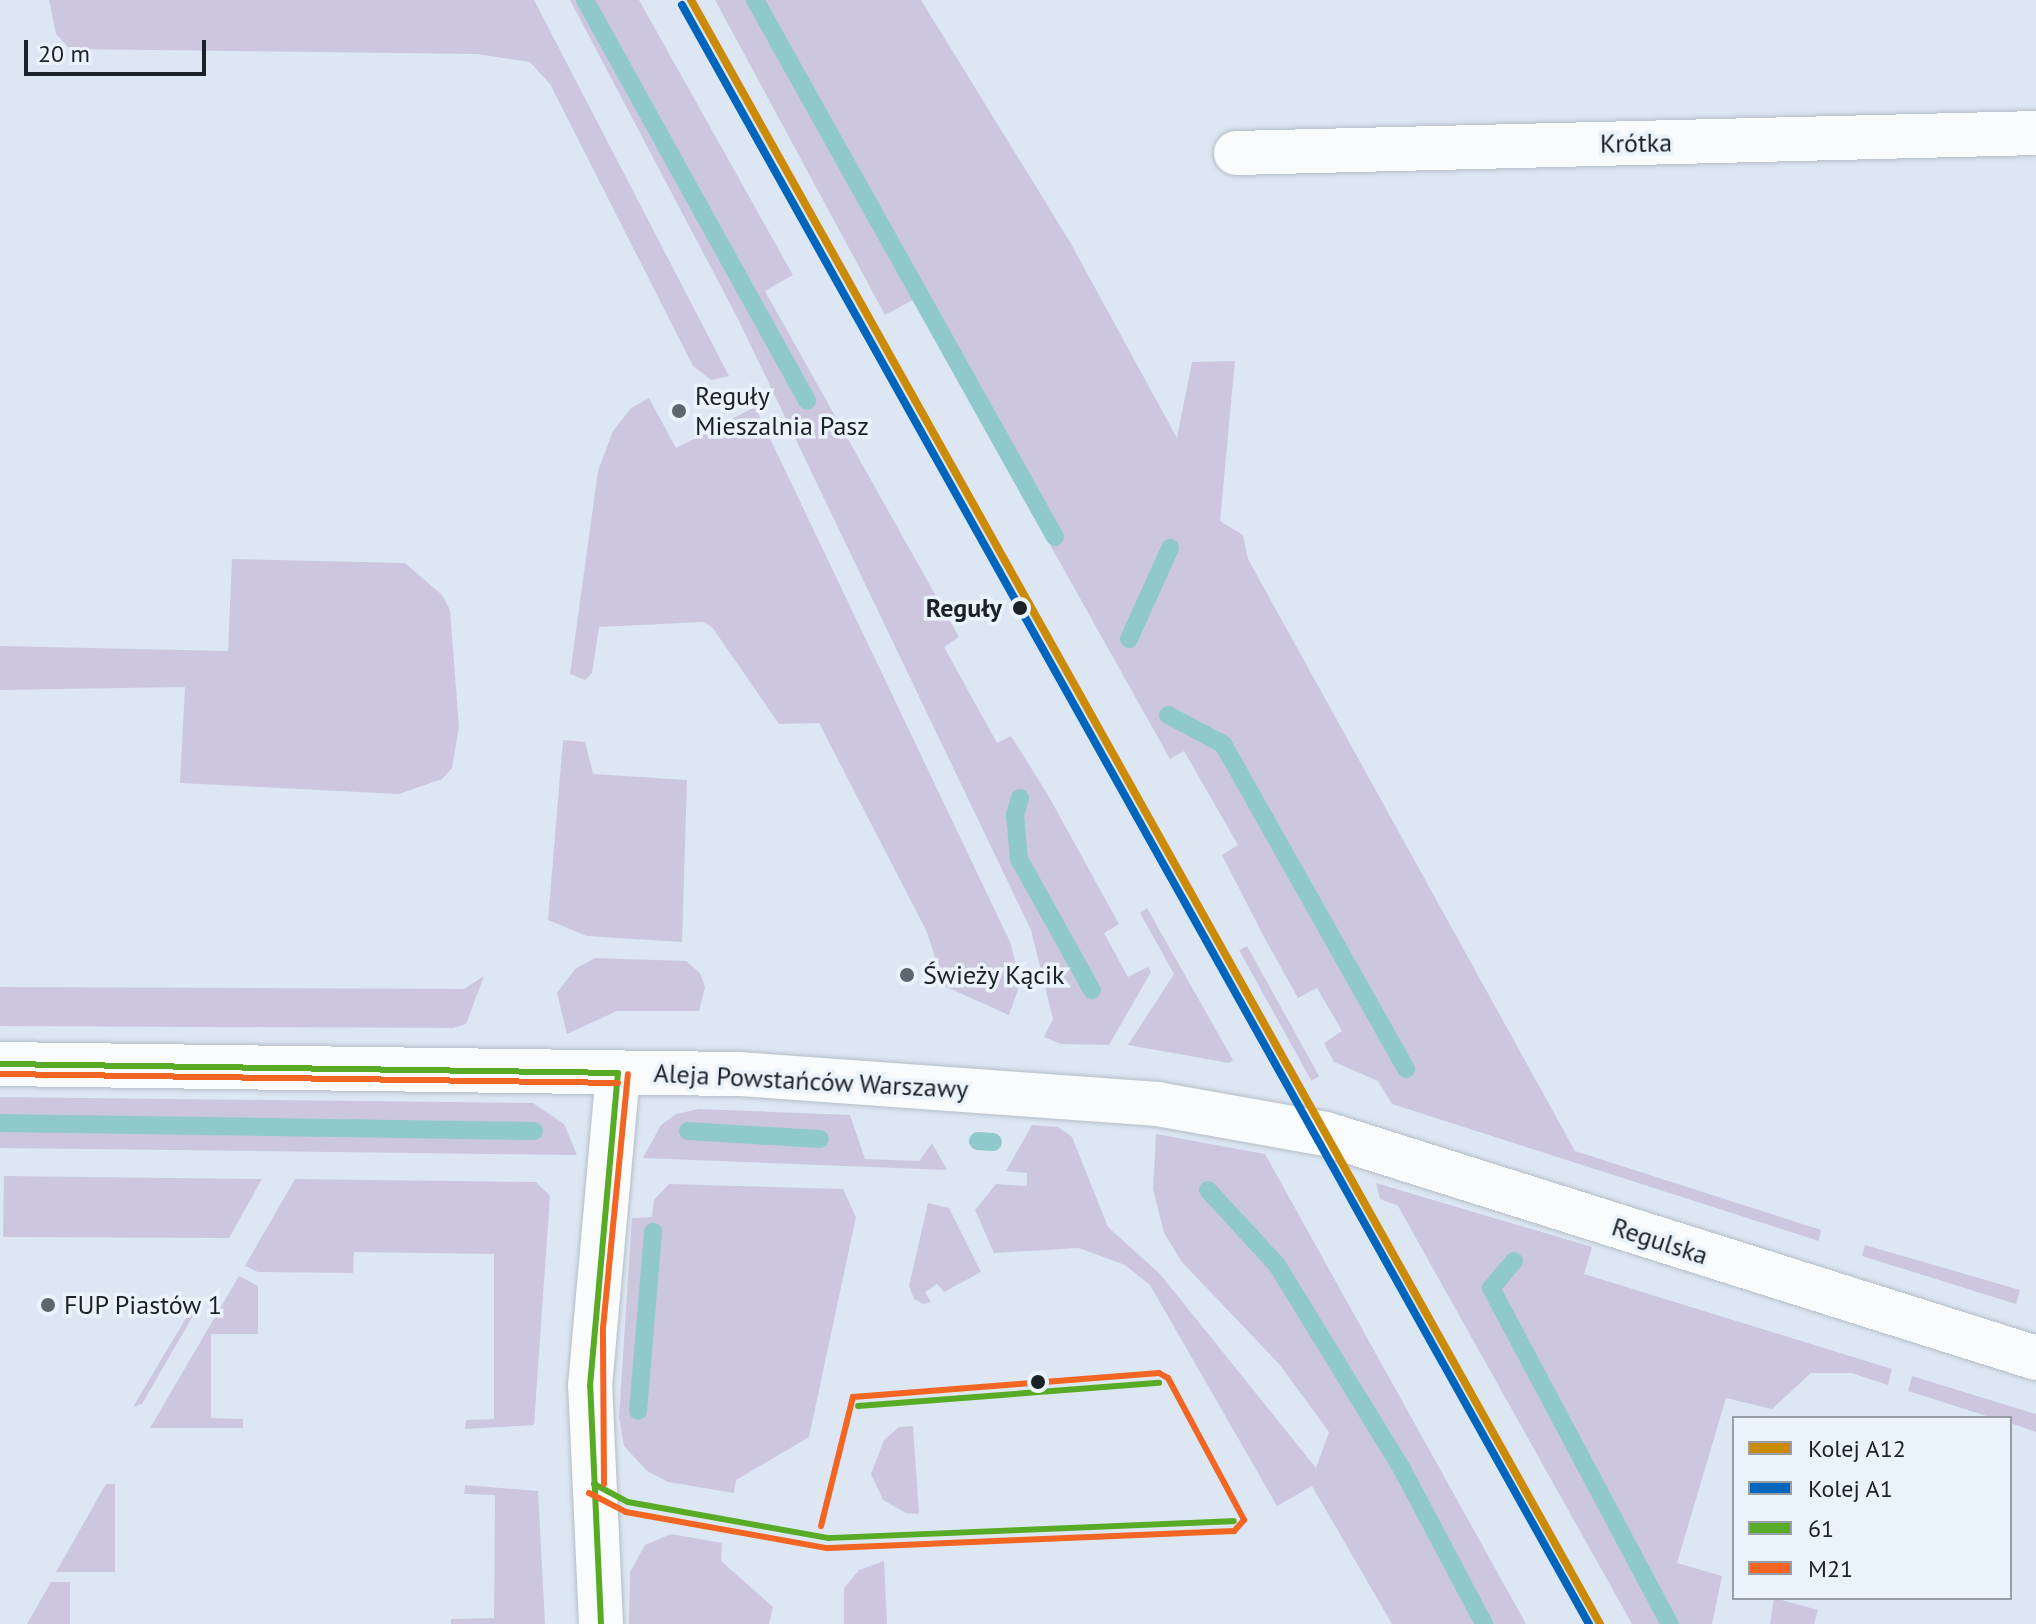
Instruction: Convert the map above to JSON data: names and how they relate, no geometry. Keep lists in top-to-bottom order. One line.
{"streets":{"street":["Krótka","Aleja Powstańców Warszawy","Regulska"]},"crossings":[["Aleja Powstańców Warszawy","Regulska"]],"places":["Reguły Mieszalnia Pasz","Reguły","Świeży Kącik","FUP Piastów 1"],"lines":["rail line A12","rail line A1","transit line 61","transit line M21"],"legend":["Kolej A12","Kolej A1","61","M21"],"scale_bar":"20 m"}
